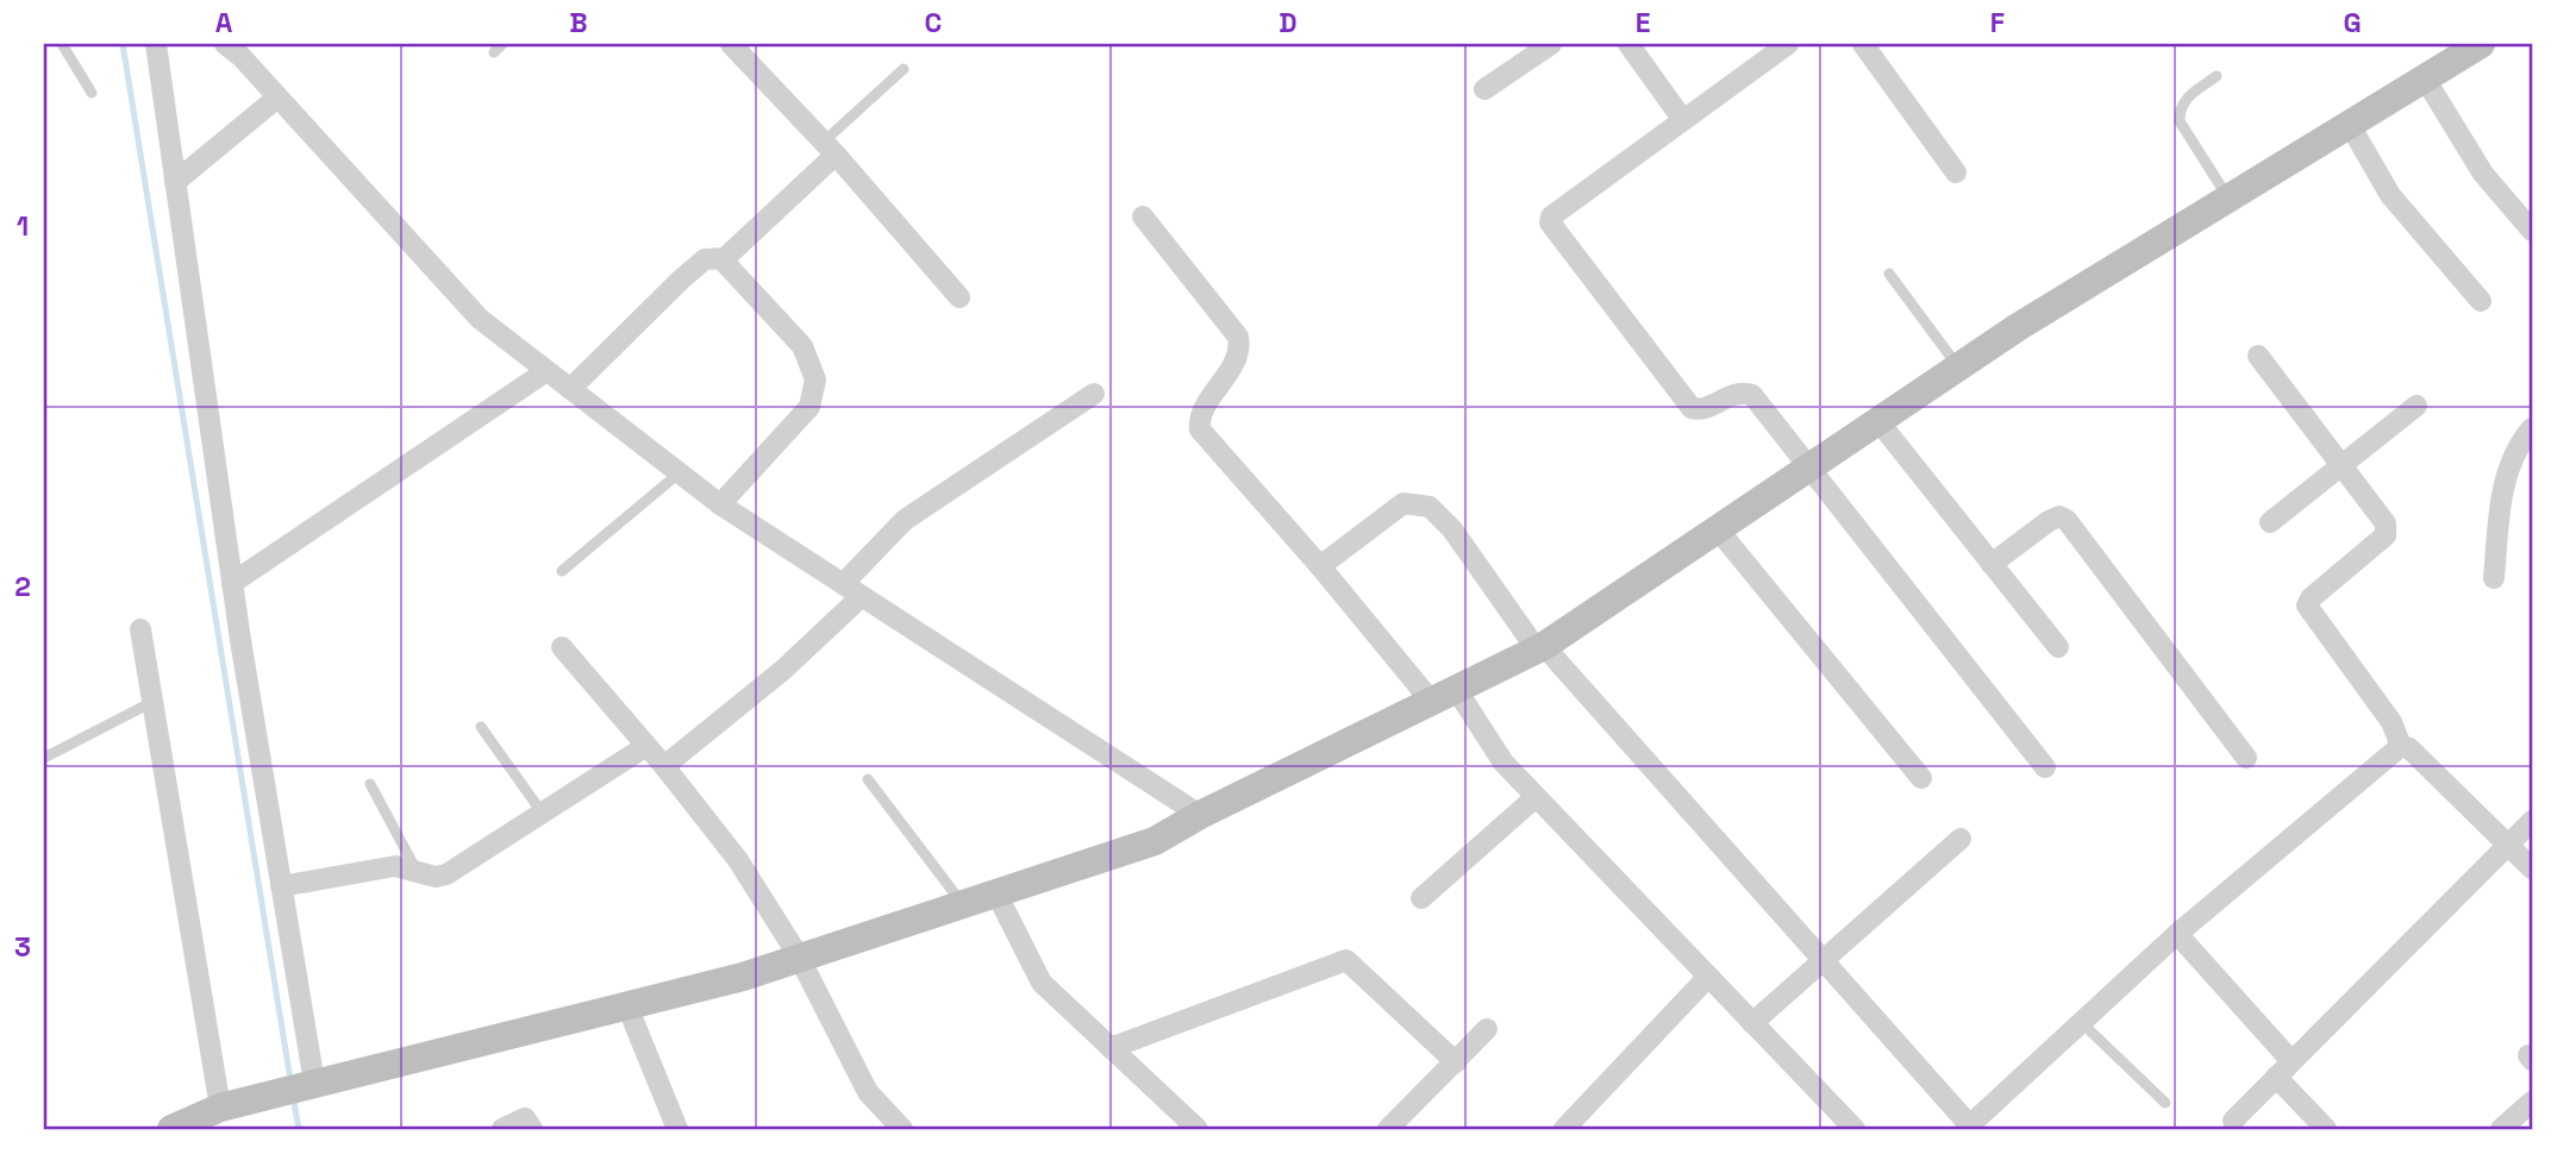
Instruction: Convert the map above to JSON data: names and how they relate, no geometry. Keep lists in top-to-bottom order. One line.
{"grid":{"columns":["A","B","C","D","E","F","G"],"rows":["1","2","3"]}}
